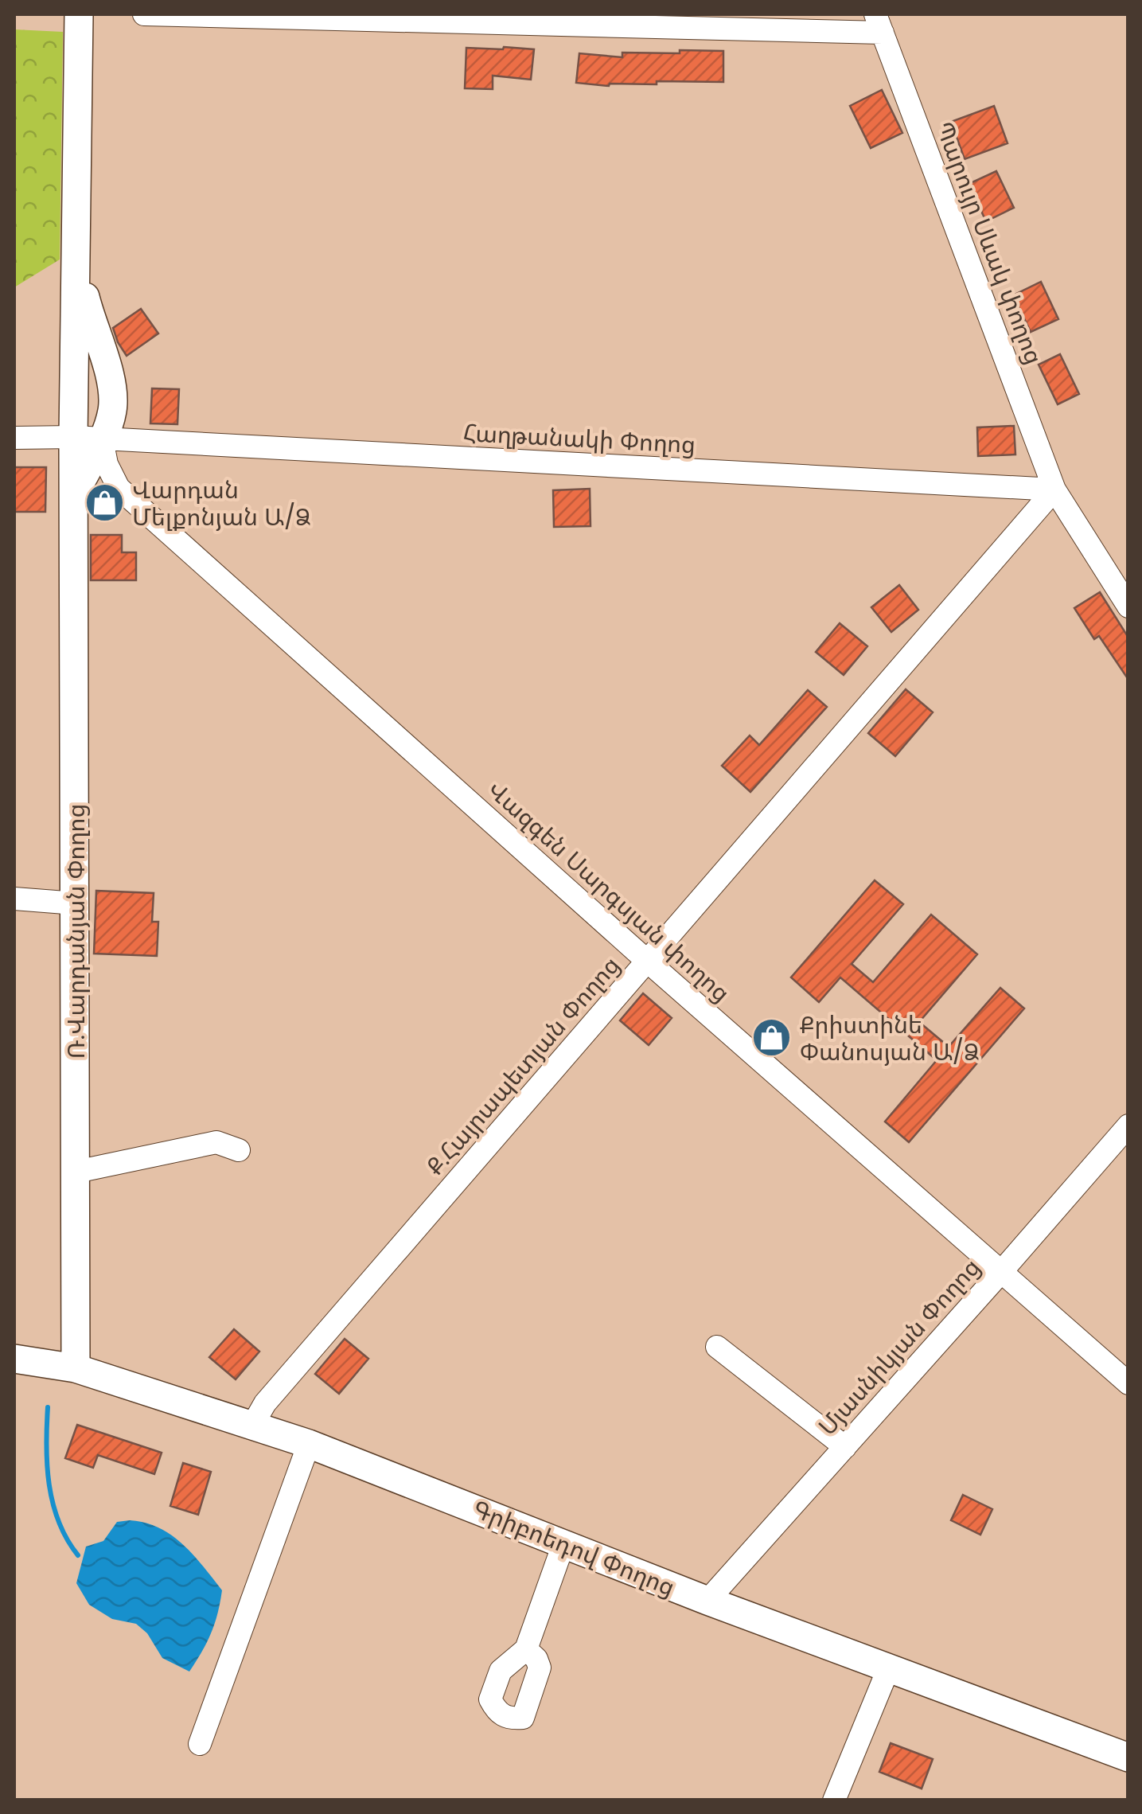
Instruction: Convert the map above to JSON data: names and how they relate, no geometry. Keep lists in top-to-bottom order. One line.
{"streets":{"main road":["Ռ.Վարդանյան Փողոց","Գրիբոեդով Փողոց"],"street":["Պարույր Սևակ փողոց","Հաղթանակի Փողոց","Վազգեն Սարգսյան փողոց","Ք.Հայրապետյան Փողոց","Մյասնիկյան Փողոց"]},"crossings":[["Պարույր Սևակ փողոց","Հաղթանակի Փողոց"],["Պարույր Սևակ փողոց","Ք.Հայրապետյան Փողոց"],["Հաղթանակի Փողոց","Վազգեն Սարգսյան փողոց"],["Հաղթանակի Փողոց","Ք.Հայրապետյան Փողոց"],["Վազգեն Սարգսյան փողոց","Ք.Հայրապետյան Փողոց"],["Վազգեն Սարգսյան փողոց","Մյասնիկյան Փողոց"],["Ռ.Վարդանյան Փողոց","Գրիբոեդով Փողոց"],["Ք.Հայրապետյան Փողոց","Գրիբոեդով Փողոց"],["Մյասնիկյան Փողոց","Գրիբոեդով Փողոց"]],"places":{"shop":["Վարդան Մելքոնյան Ա/Ձ","Քրիստինե Փանոսյան Ա/Ձ"]}}
